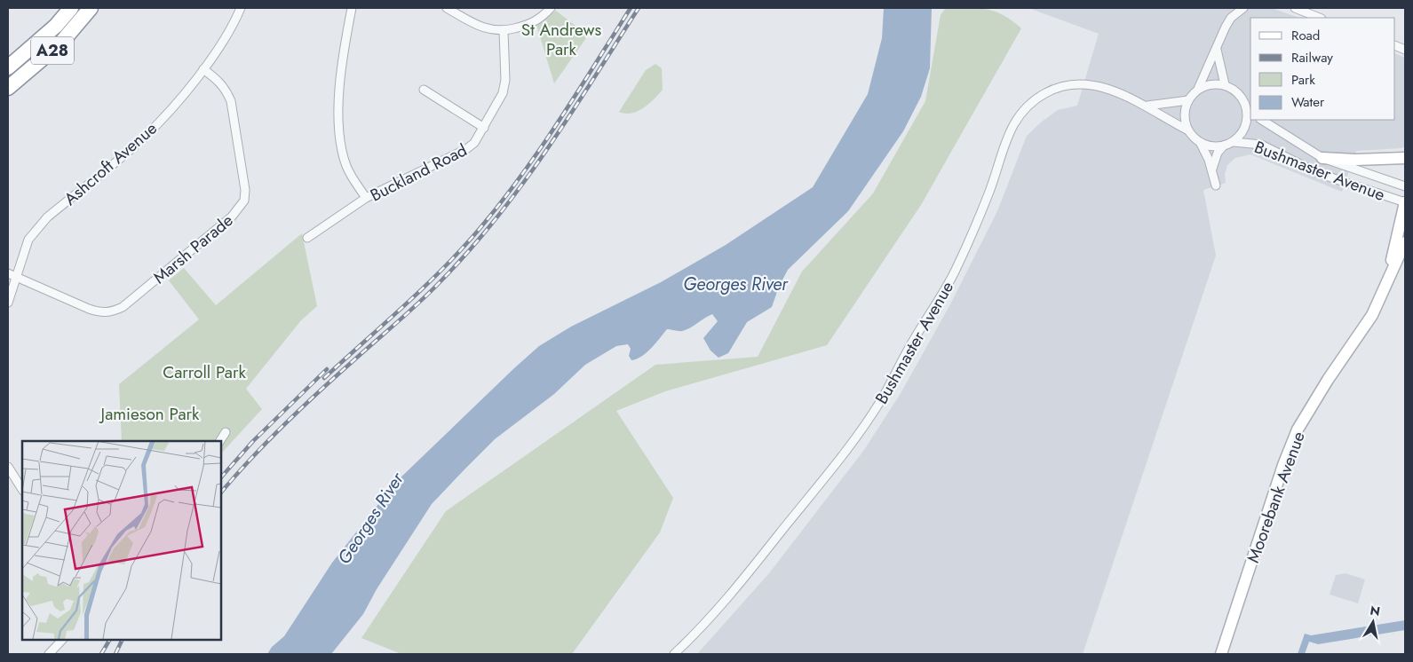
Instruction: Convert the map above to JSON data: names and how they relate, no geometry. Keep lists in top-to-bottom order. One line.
{"streets":{"highway":["A28"],"main road":["Moorebank Avenue"],"street":["Ashcroft Avenue","Bushmaster Avenue","Buckland Road","Marsh Parade"]},"crossings":[["Ashcroft Avenue","Marsh Parade"],["Bushmaster Avenue","Moorebank Avenue"]],"water":["Georges River"],"parks":["St Andrews Park","Carroll Park","Jamieson Park"],"legend":["Road","Railway","Park","Water"],"north":"top"}
